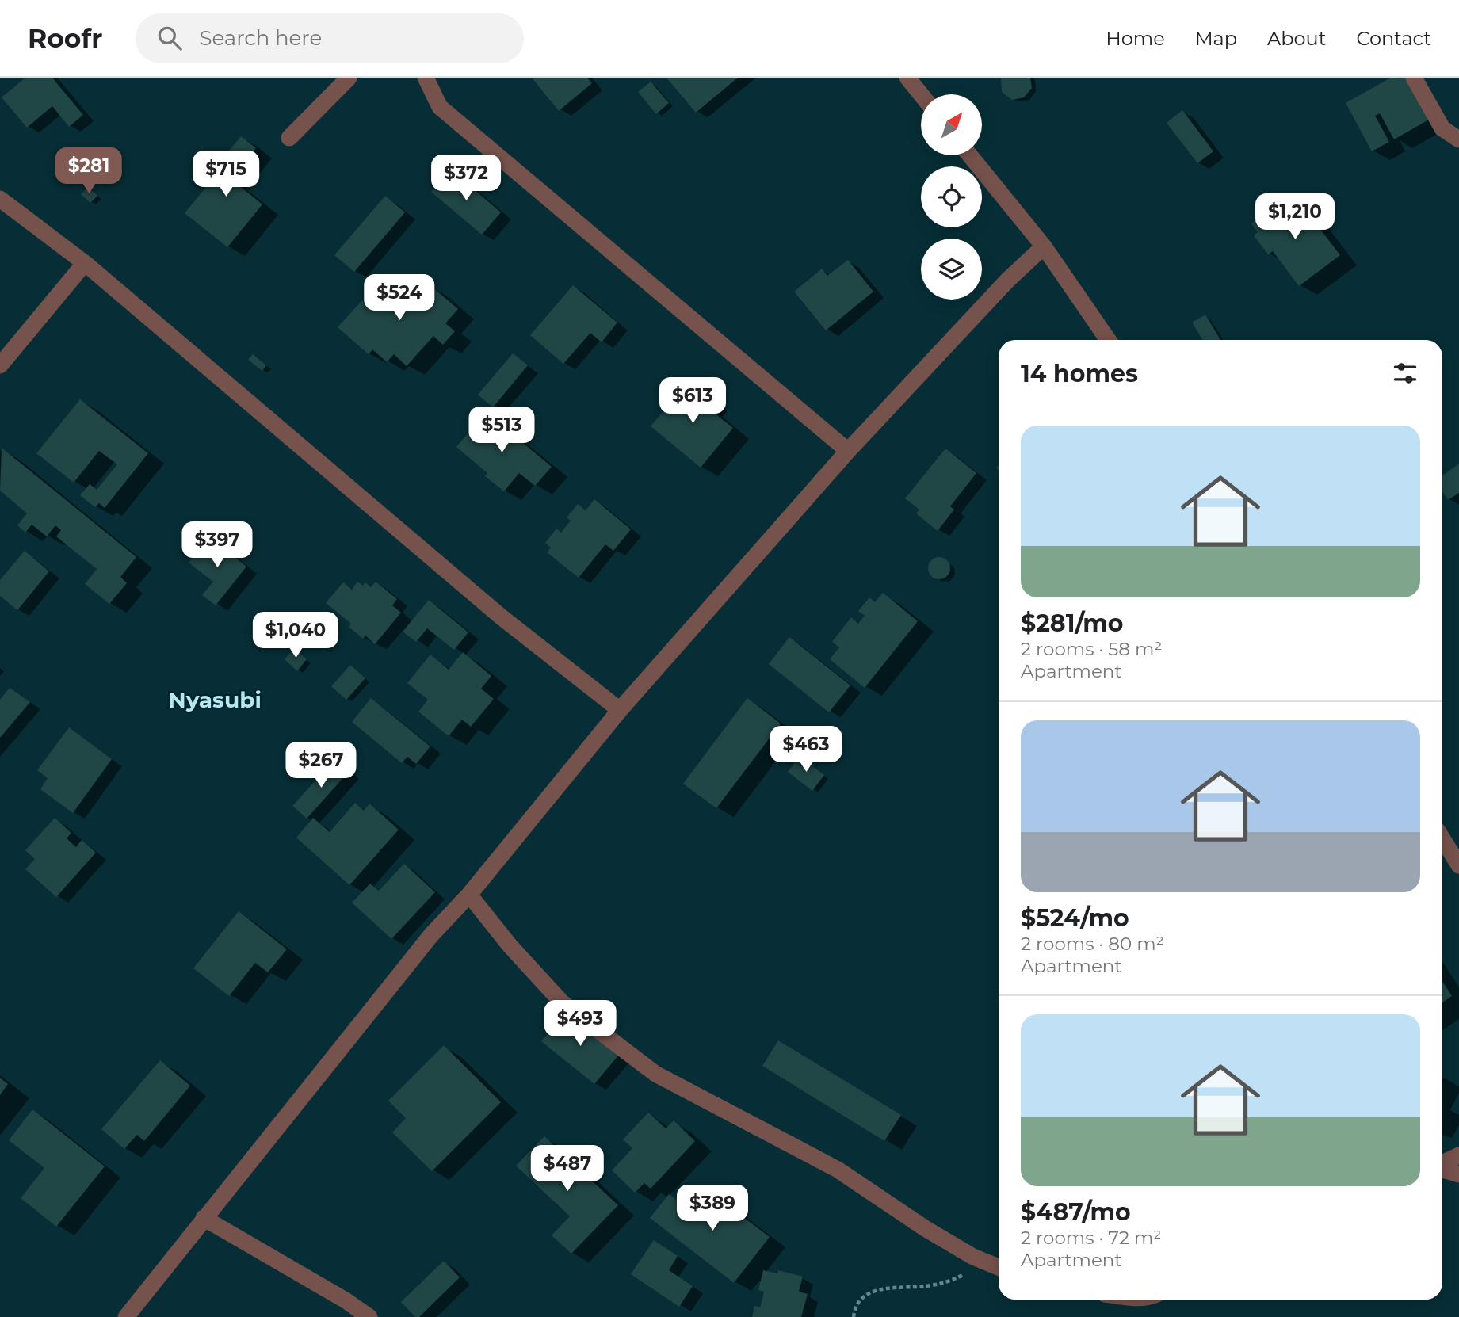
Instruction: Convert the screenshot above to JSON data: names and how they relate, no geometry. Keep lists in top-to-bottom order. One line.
{"districts":["Nyasubi"],"north":"top right","page":{"header":"Roofr","search":"Search here","nav":["Home","Map","About","Contact"],"price":["$281","$715","$372","$1,210","$524","$613","$513","$397","$1,040","$463","$267","$493","$487","$389"],"heading":"14 homes","list":[{"name":"$281/mo","note":"2 rooms · 58 m² · Apartment"},{"name":"$524/mo","note":"2 rooms · 80 m² · Apartment"},{"name":"$487/mo","note":"2 rooms · 72 m² · Apartment"}]}}
